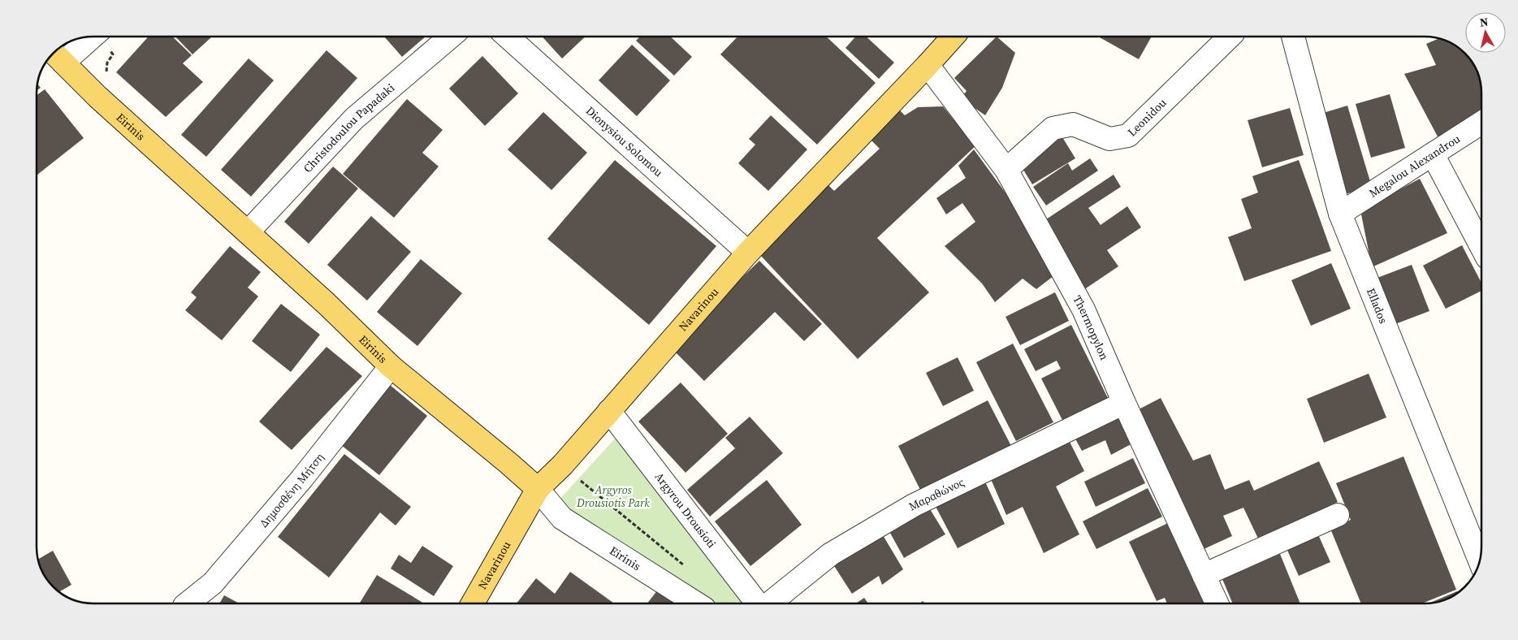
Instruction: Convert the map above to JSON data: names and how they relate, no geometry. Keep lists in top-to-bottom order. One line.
{"streets":{"main road":["Eirinis","Navarinou"],"street":["Leonidou","Christodoulou Papadaki","Dionysiou Solomou","Megalou Alexandrou","Ellados","Thermopylon","Δημοσθένη Μήτση","Μαραθώνος","Argyrou Drousioti"]},"crossings":[["Leonidou","Thermopylon"],["Eirinis","Christodoulou Papadaki"],["Eirinis","Navarinou"],["Eirinis","Δημοσθένη Μήτση"],["Dionysiou Solomou","Navarinou"],["Megalou Alexandrou","Ellados"],["Navarinou","Thermopylon"],["Navarinou","Argyrou Drousioti"],["Thermopylon","Μαραθώνος"]],"parks":["Argyros Drousiotis Park"],"north":"top"}
